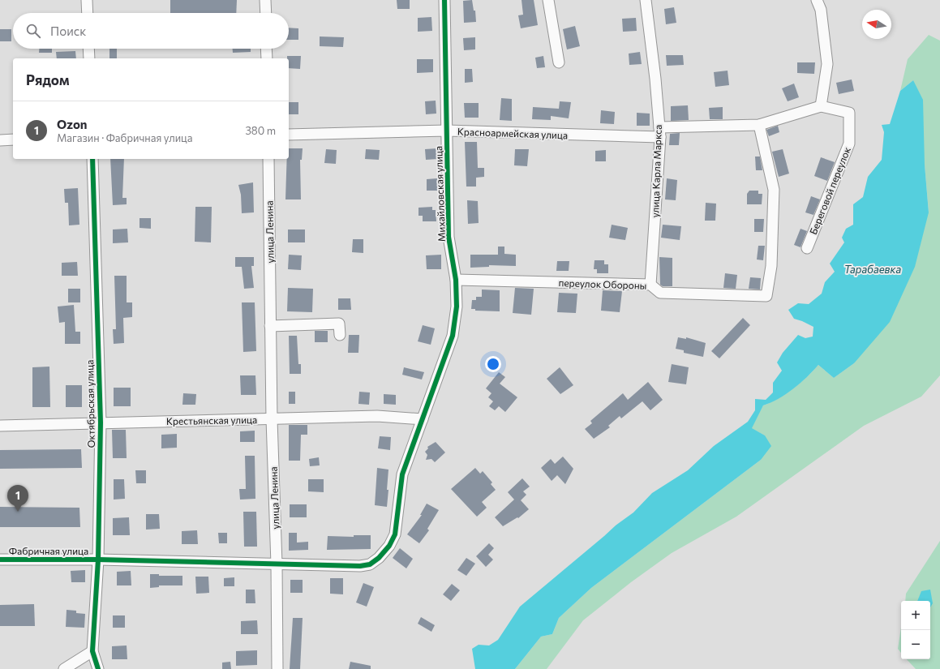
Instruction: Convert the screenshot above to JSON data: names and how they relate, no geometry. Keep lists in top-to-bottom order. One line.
{"streets":{"street":["Красноармейская улица","улица Карла Маркса","Береговой переулок","Михайловская улица","улица Ленина","переулок Обороны","Октябрьская улица","Крестьянская улица","Фабричная улица"]},"crossings":[["Красноармейская улица","улица Карла Маркса"],["Красноармейская улица","Береговой переулок"],["Красноармейская улица","Михайловская улица"],["Красноармейская улица","переулок Обороны"],["улица Карла Маркса","переулок Обороны"],["Михайловская улица","улица Ленина"],["Михайловская улица","переулок Обороны"],["Михайловская улица","Крестьянская улица"],["Михайловская улица","Фабричная улица"],["улица Ленина","Крестьянская улица"],["улица Ленина","Фабричная улица"],["Октябрьская улица","Крестьянская улица"],["Октябрьская улица","Фабричная улица"]],"water":["Тарабаевка"],"north":"left","page":{"search":"Поиск","heading":"Рядом","list":[{"mark":"1","name":"Ozon","note":"Магазин · Фабричная улица","value":"380 m"}],"pins":"1","map_buttons":["+","−"]}}
